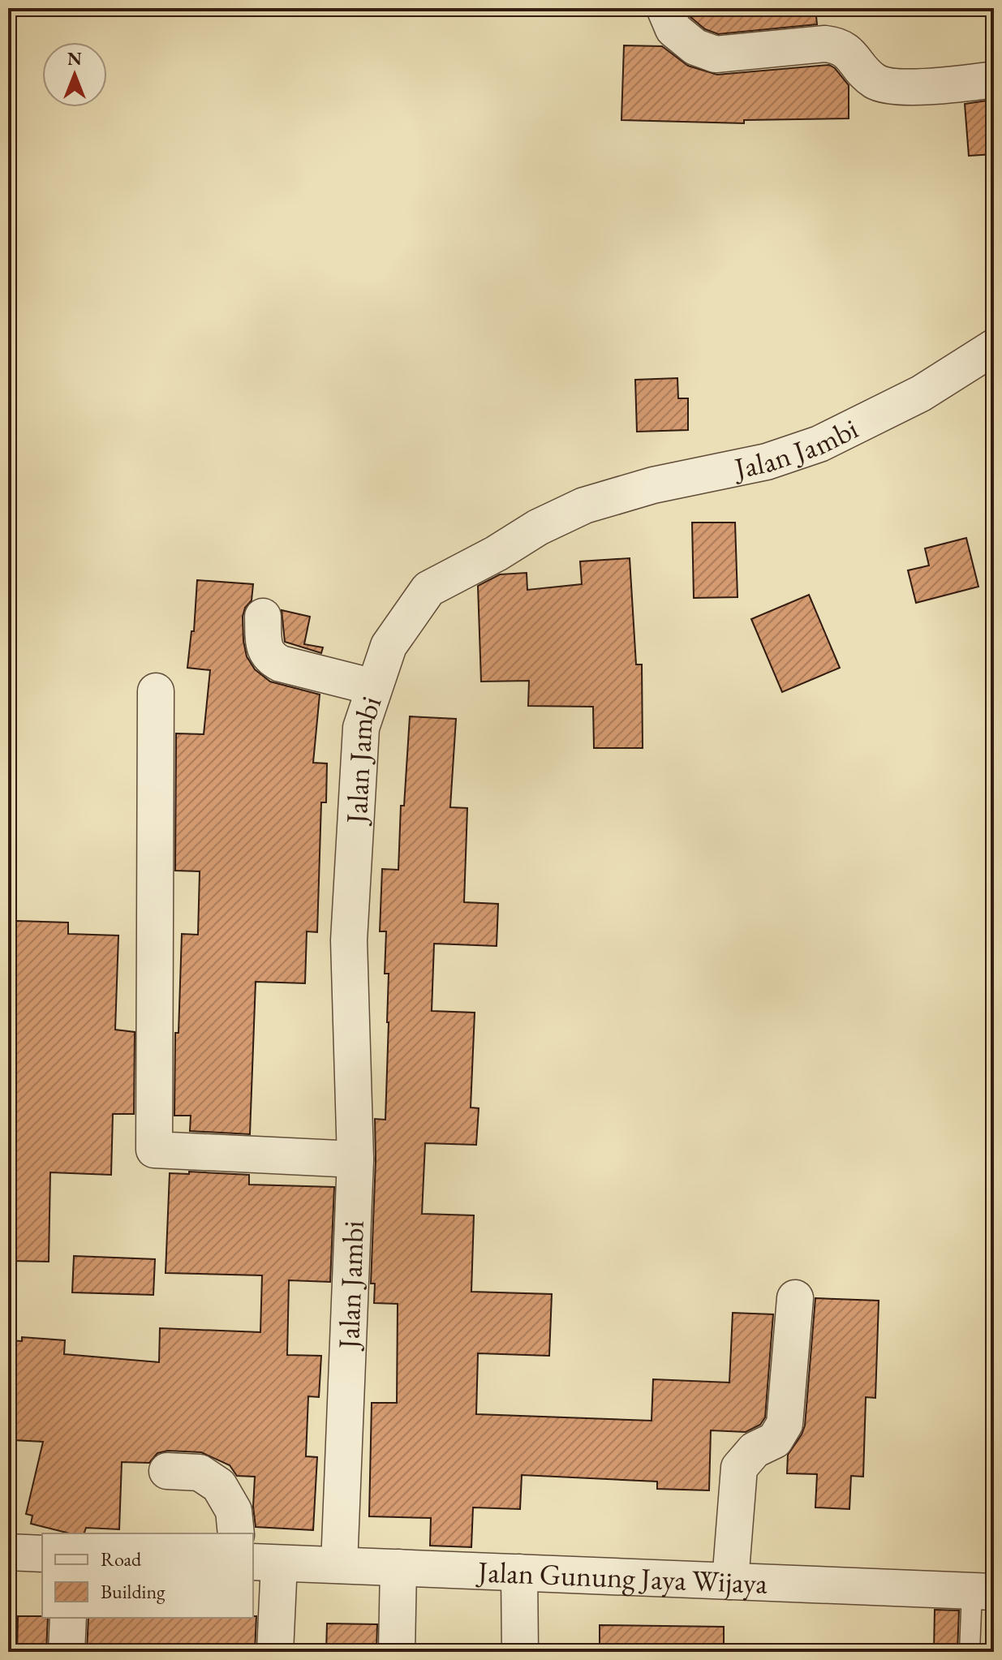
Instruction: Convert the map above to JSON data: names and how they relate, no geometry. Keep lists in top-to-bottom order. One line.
{"streets":{"street":["Jalan Jambi","Jalan Gunung Jaya Wijaya"]},"crossings":[["Jalan Jambi","Jalan Gunung Jaya Wijaya"]],"legend":["Road","Building"],"north":"top"}
